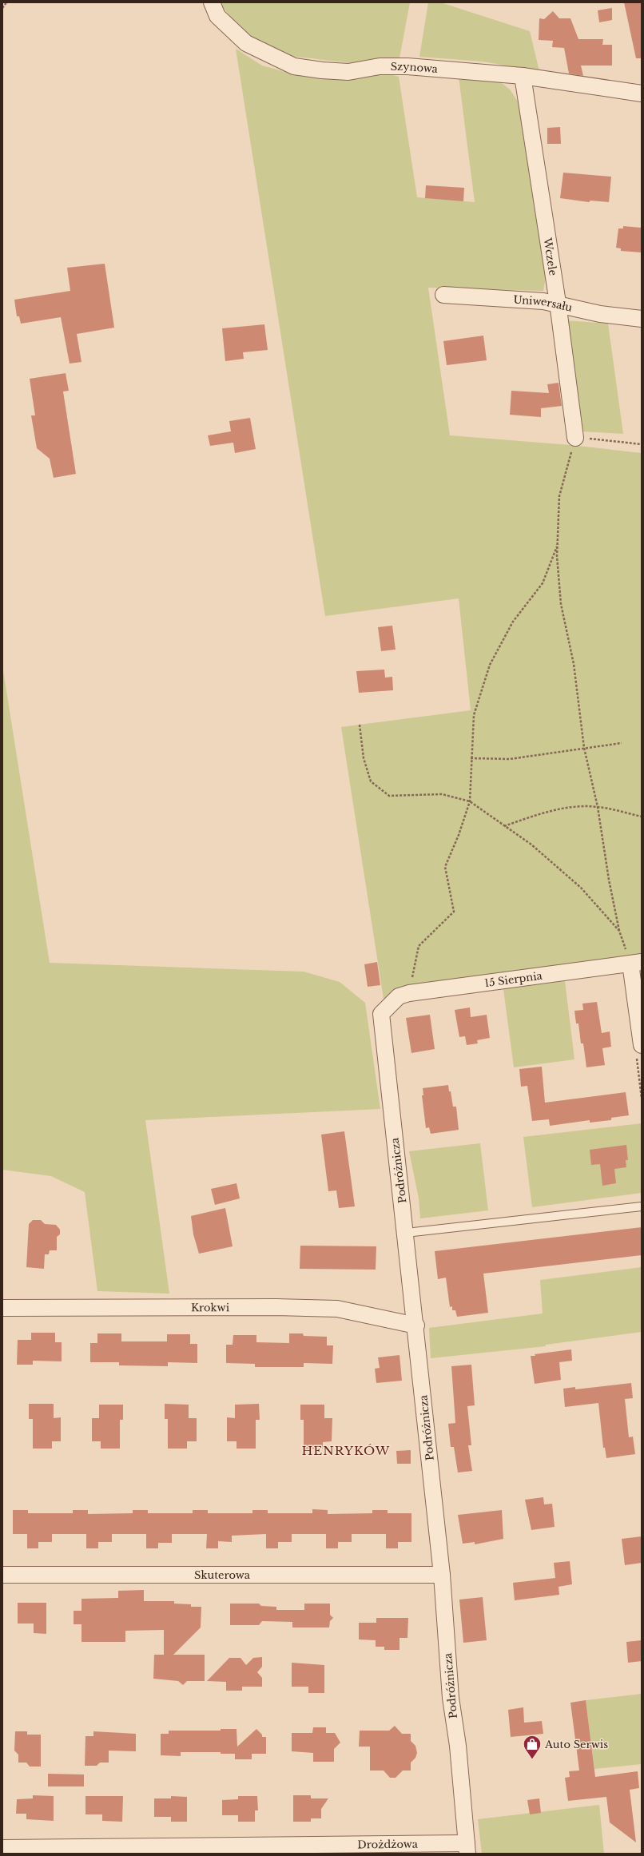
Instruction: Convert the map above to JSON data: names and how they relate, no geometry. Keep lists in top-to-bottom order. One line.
{"streets":{"street":["Szynowa","Wczele","Uniwersału","15 Sierpnia","Podróżnicza","Krokwi","Skuterowa","Drożdżowa"]},"crossings":[["Szynowa","Wczele"],["Wczele","Uniwersału"],["15 Sierpnia","Podróżnicza"],["Podróżnicza","Krokwi"],["Podróżnicza","Skuterowa"],["Podróżnicza","Drożdżowa"]],"districts":["HENRYKÓW"],"places":{"shop":["Auto Serwis"]}}
